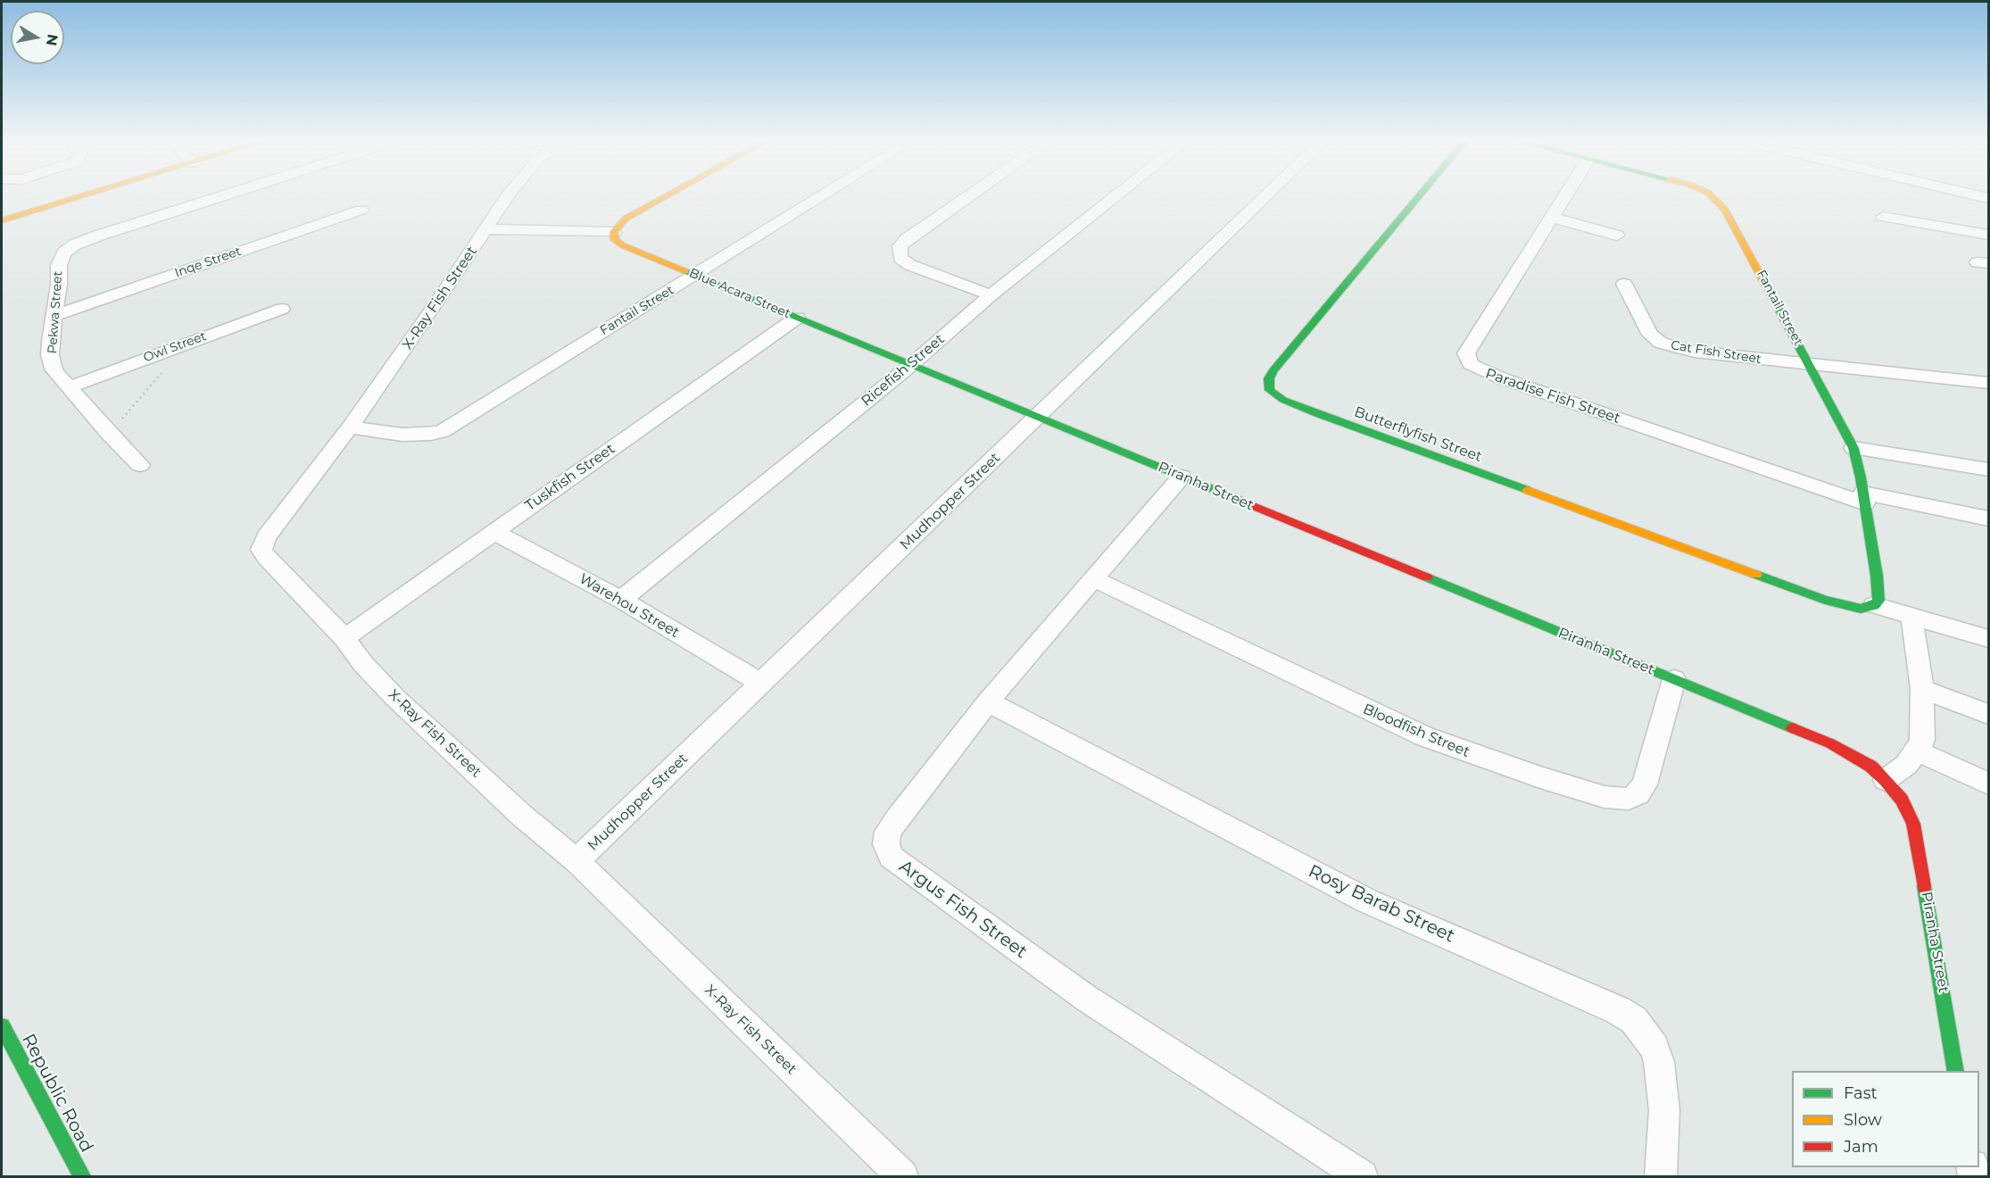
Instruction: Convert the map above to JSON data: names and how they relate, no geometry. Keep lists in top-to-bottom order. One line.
{"streets":{"street":["Inqe Street","Blue Acara Street","X-Ray Fish Street","Fantail Street","Pekwa Street","Owl Street","Cat Fish Street","Ricefish Street","Paradise Fish Street","Butterflyfish Street","Tuskfish Street","Piranha Street","Mudhopper Street","Warehou Street","Bloodfish Street","Rosy Barab Street","Argus Fish Street","Republic Road"]},"crossings":[["Inqe Street","Pekwa Street"],["Blue Acara Street","Fantail Street"],["Blue Acara Street","Ricefish Street"],["Blue Acara Street","Tuskfish Street"],["Blue Acara Street","Piranha Street"],["Blue Acara Street","Mudhopper Street"],["X-Ray Fish Street","Fantail Street"],["X-Ray Fish Street","Tuskfish Street"],["X-Ray Fish Street","Mudhopper Street"],["Fantail Street","Cat Fish Street"],["Fantail Street","Paradise Fish Street"],["Fantail Street","Butterflyfish Street"],["Pekwa Street","Owl Street"],["Ricefish Street","Warehou Street"],["Tuskfish Street","Warehou Street"],["Piranha Street","Mudhopper Street"],["Piranha Street","Bloodfish Street"],["Piranha Street","Argus Fish Street"],["Mudhopper Street","Warehou Street"],["Bloodfish Street","Argus Fish Street"],["Rosy Barab Street","Argus Fish Street"]],"legend":["Fast","Slow","Jam"],"north":"right"}
